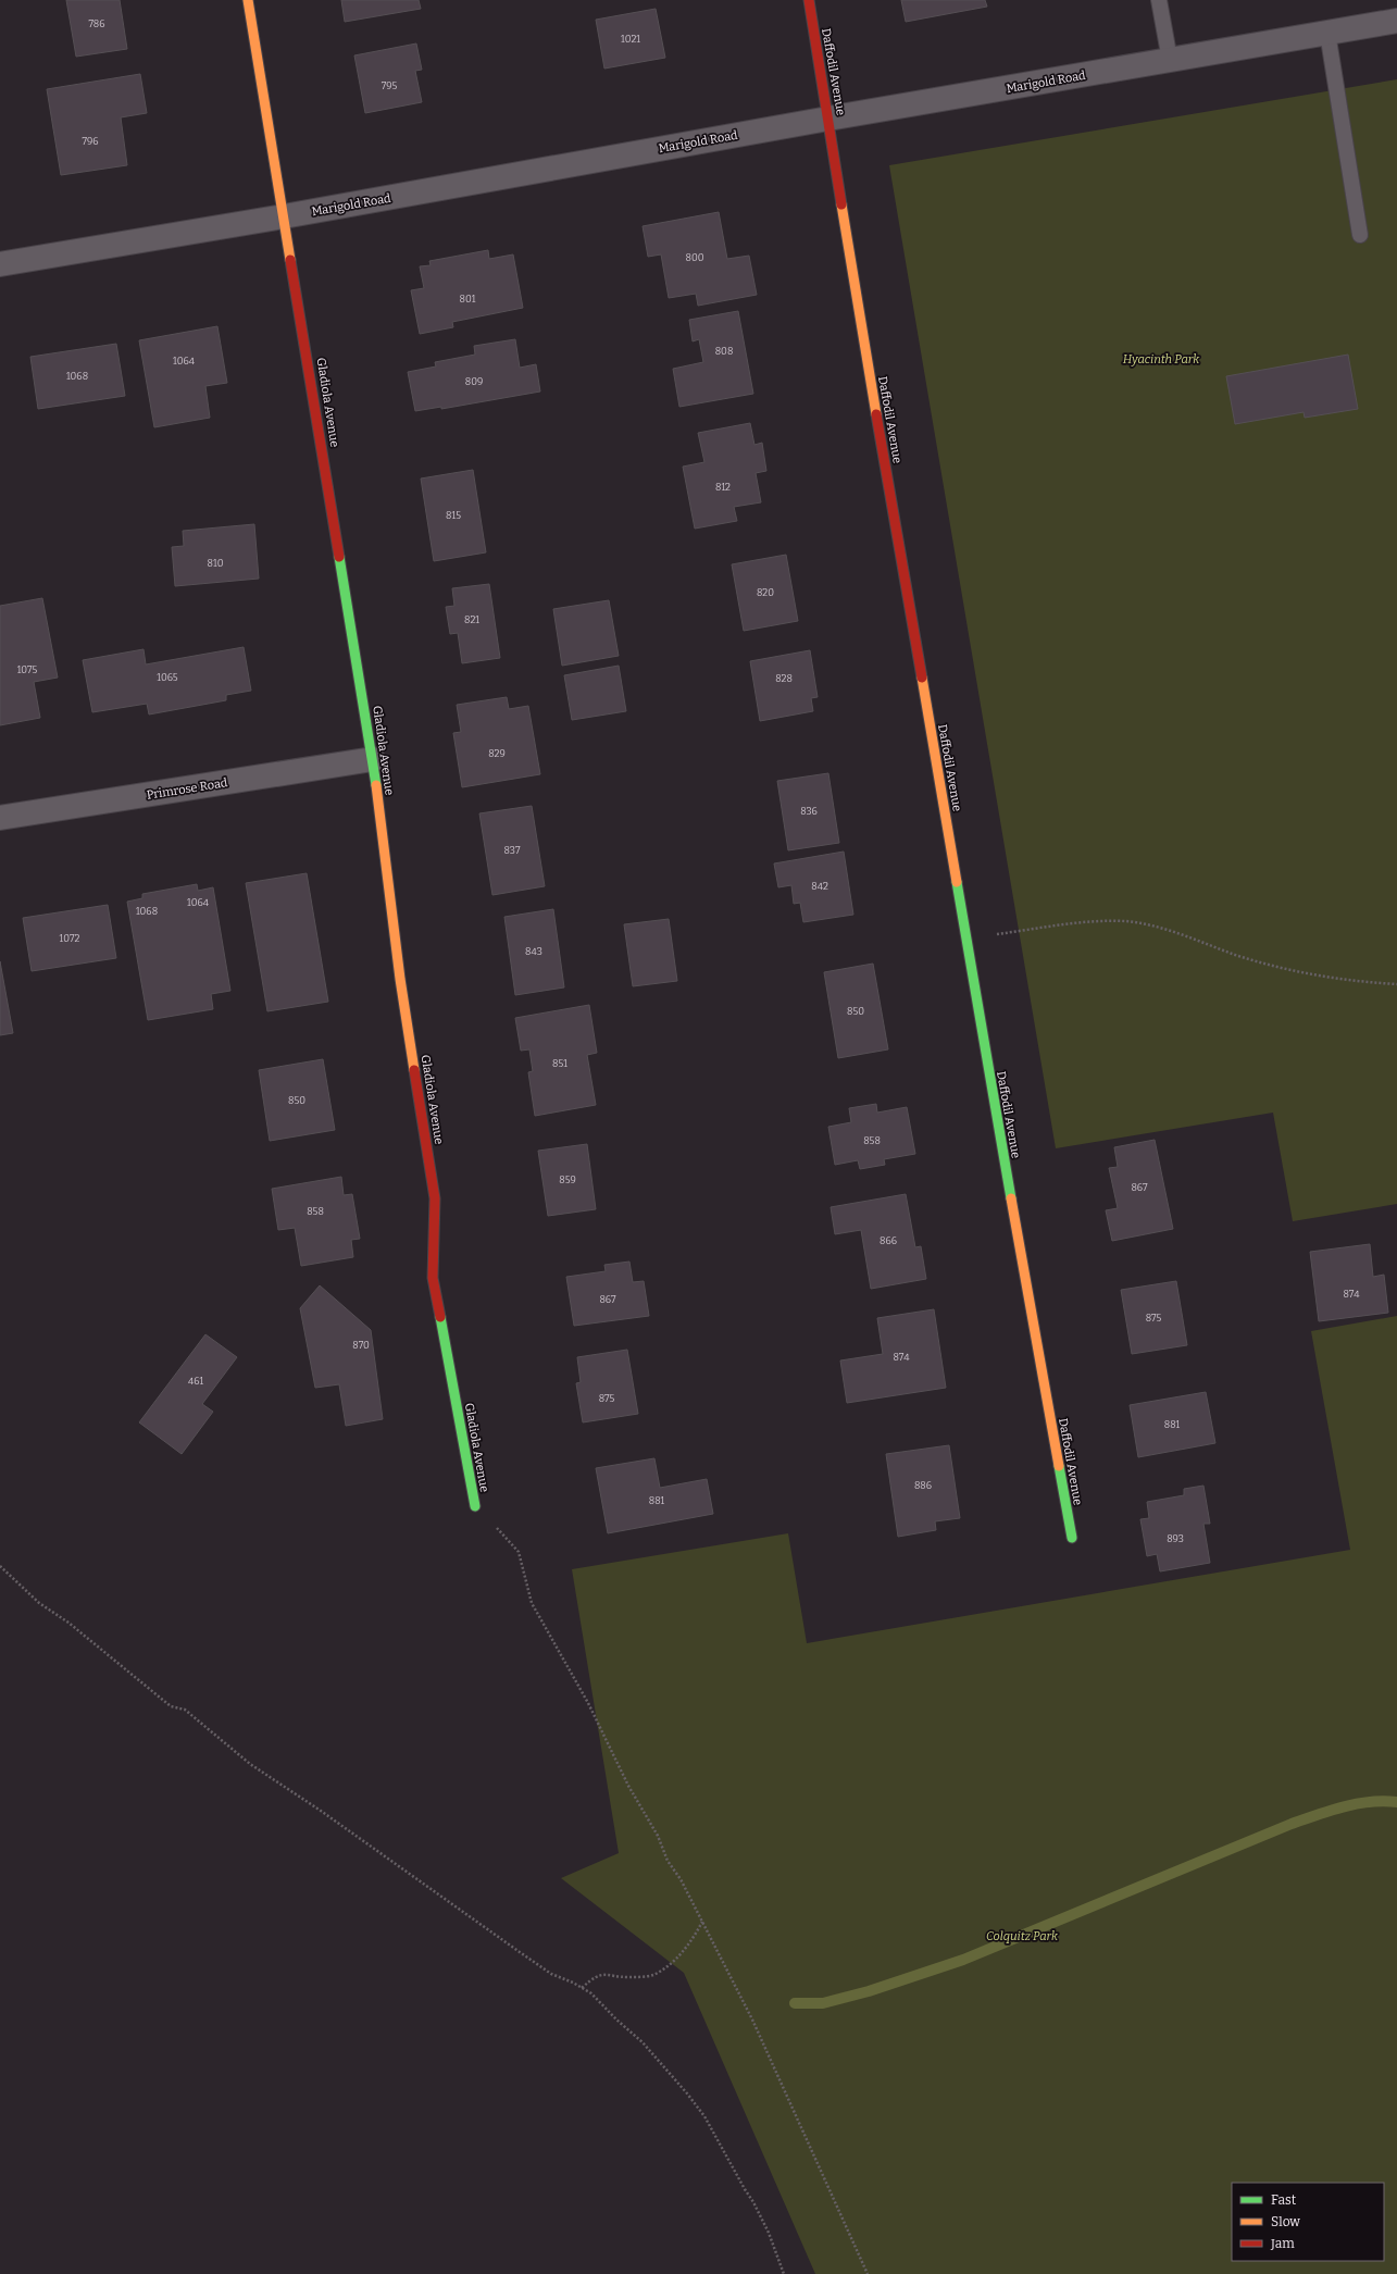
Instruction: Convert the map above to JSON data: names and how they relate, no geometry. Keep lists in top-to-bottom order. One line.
{"streets":{"street":["Daffodil Avenue","Marigold Road","Gladiola Avenue","Primrose Road"]},"crossings":[["Daffodil Avenue","Marigold Road"],["Marigold Road","Gladiola Avenue"],["Gladiola Avenue","Primrose Road"]],"parks":["Hyacinth Park","Colquitz Park"],"house_numbers":["786","1021","795","796","800","801","808","1064","1068","809","812","815","810","820","821","1075","1065","828","829","836","837","842","1064","1068","1072","843","850","851","850","858","859","867","858","866","874","867","875","870","874","461","875","881","886","881","893"],"legend":["Fast","Slow","Jam"]}
